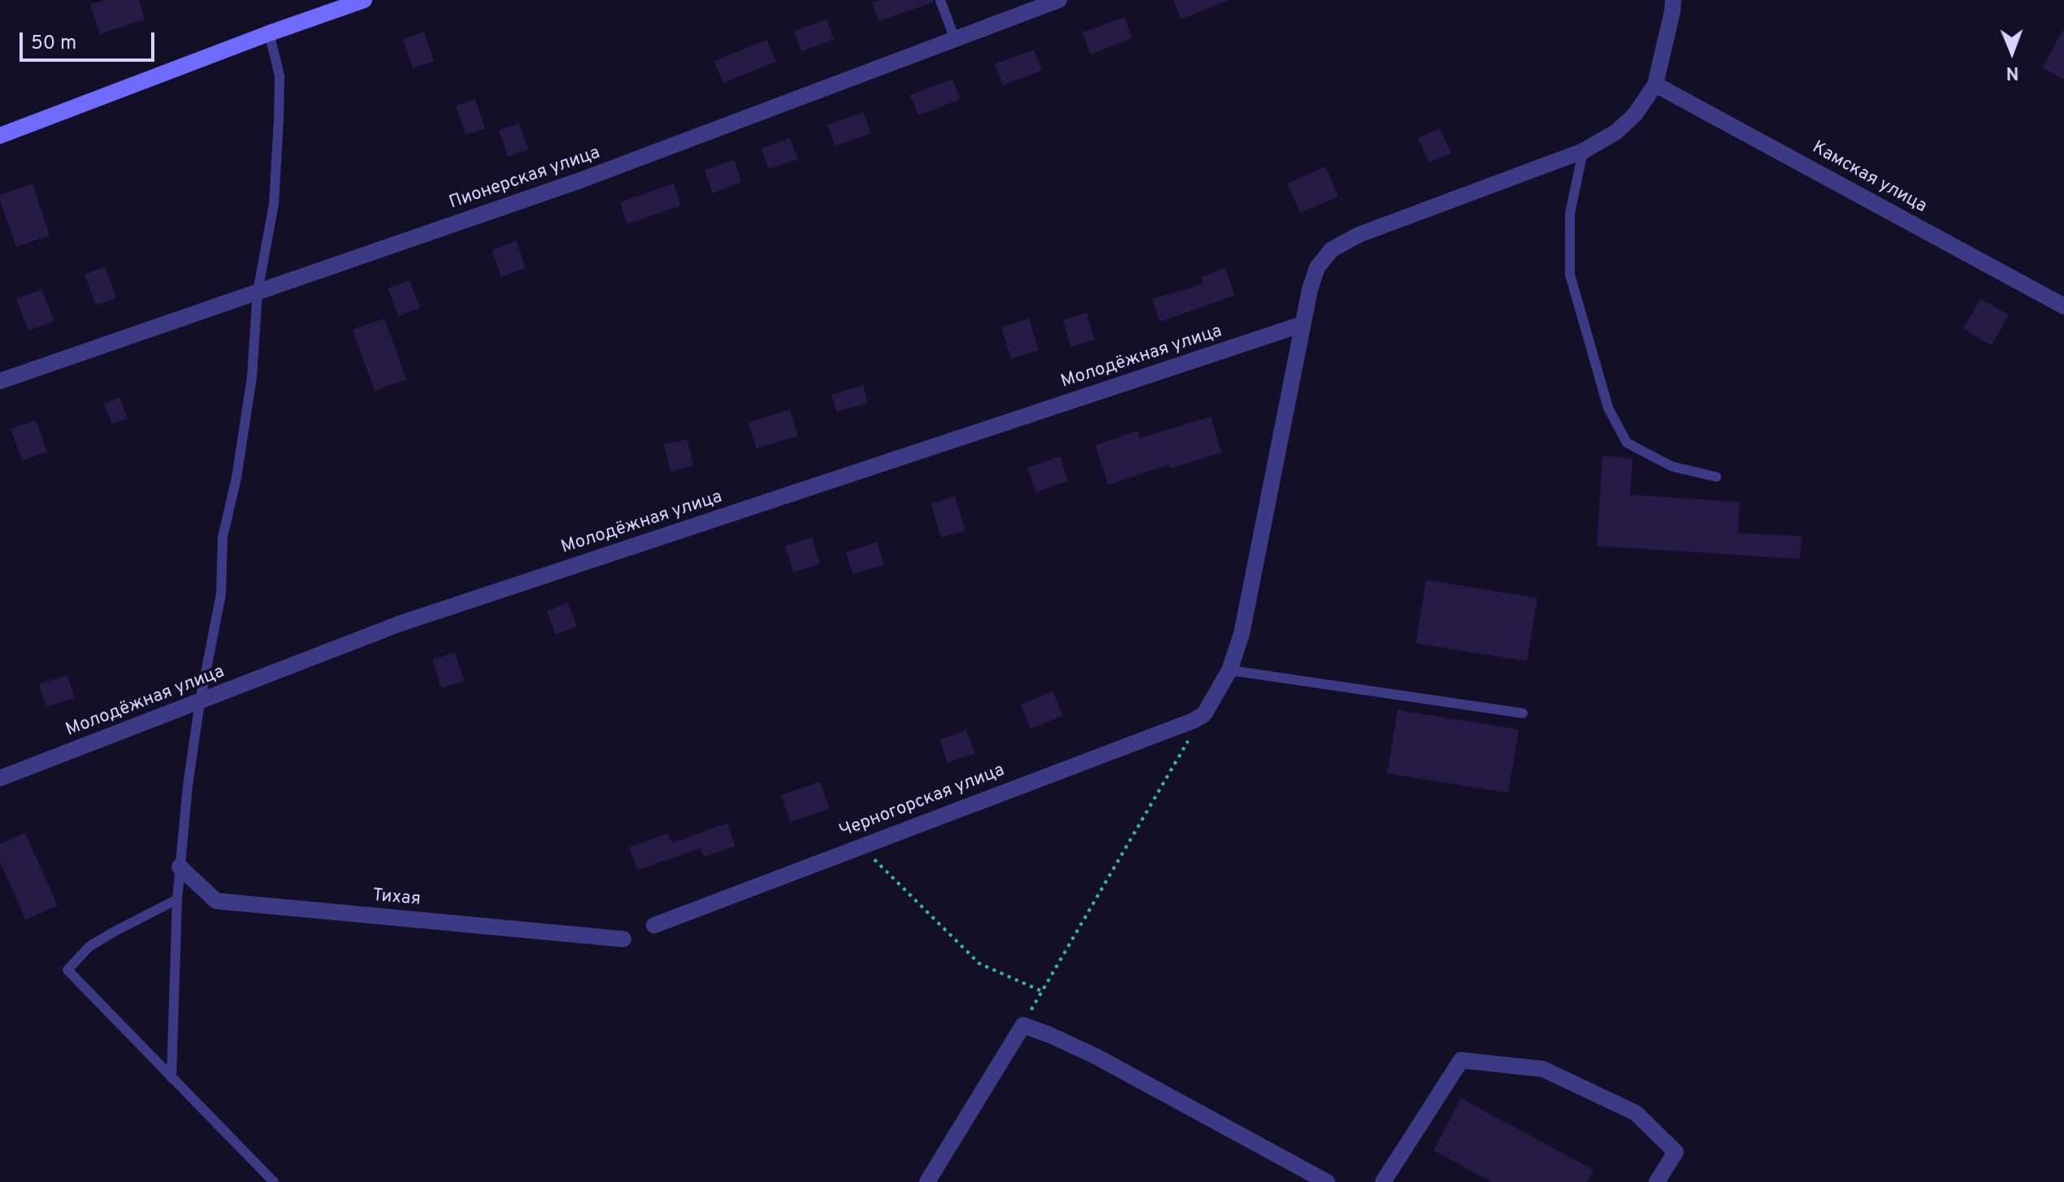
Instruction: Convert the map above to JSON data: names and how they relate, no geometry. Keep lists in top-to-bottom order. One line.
{"streets":{"street":["Камская улица","Пионерская улица","Молодёжная улица","Черногорская улица","Тихая"]},"scale_bar":"50 m","north":"bottom"}
